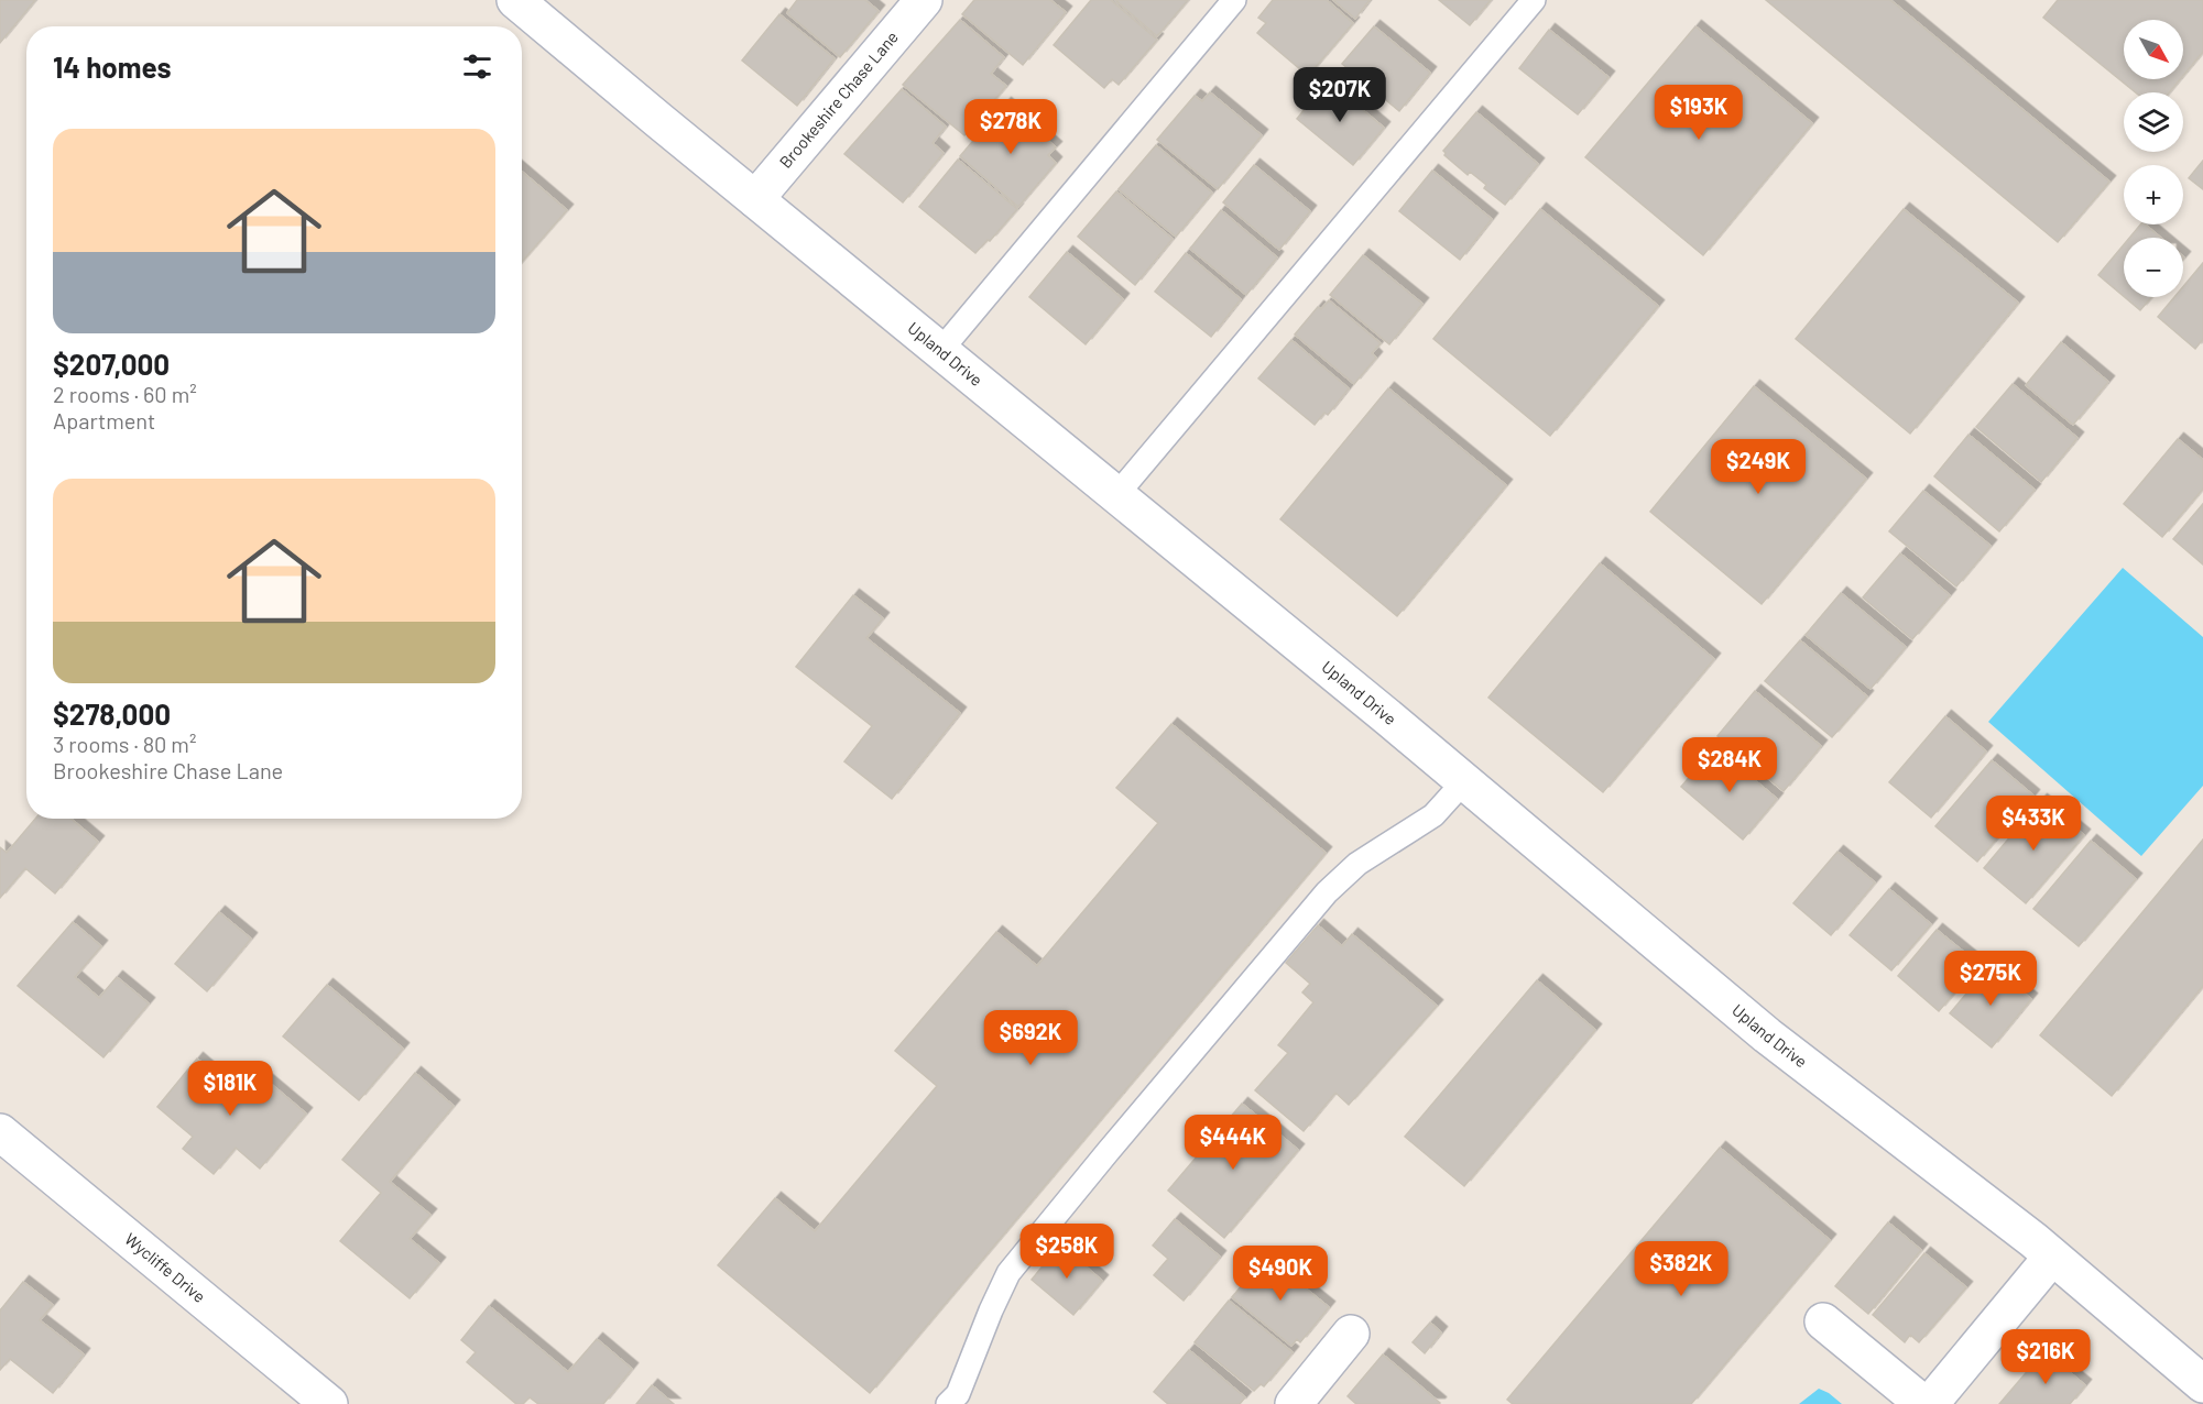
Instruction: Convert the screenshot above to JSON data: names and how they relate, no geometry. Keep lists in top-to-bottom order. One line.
{"streets":{"street":["Brookeshire Chase Lane","Upland Drive","Wycliffe Drive"]},"crossings":[["Brookeshire Chase Lane","Upland Drive"]],"north":"bottom right","page":{"map_buttons":["+","−"],"heading":"14 homes","price":["$207K","$193K","$278K","$249K","$284K","$433K","$275K","$692K","$181K","$444K","$258K","$382K","$490K","$216K"],"list":[{"name":"$207,000","note":"2 rooms · 60 m² · Apartment"},{"name":"$278,000","note":"3 rooms · 80 m² · Brookeshire Chase Lane"}]}}
